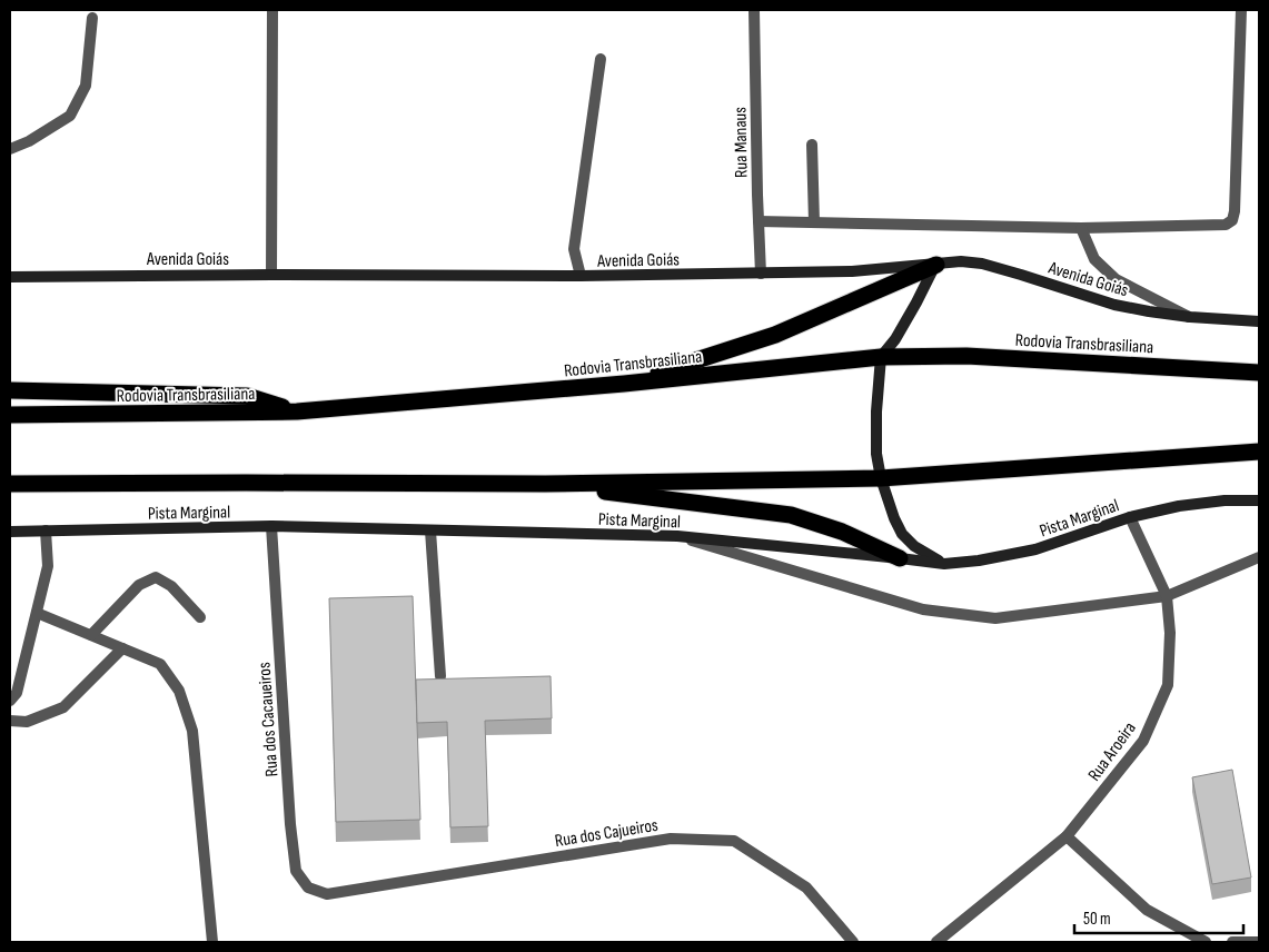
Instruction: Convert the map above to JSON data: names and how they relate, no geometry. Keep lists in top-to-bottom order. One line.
{"streets":{"highway":["Rodovia Transbrasiliana"],"main road":["Avenida Goiás","Pista Marginal"],"street":["Rua Manaus","Rua dos Cacaueiros","Rua Aroeira","Rua dos Cajueiros"]},"crossings":[["Rua Manaus","Avenida Goiás"],["Pista Marginal","Rua dos Cacaueiros"],["Pista Marginal","Rua Aroeira"],["Rua dos Cacaueiros","Rua dos Cajueiros"]],"scale_bar":"50 m"}
